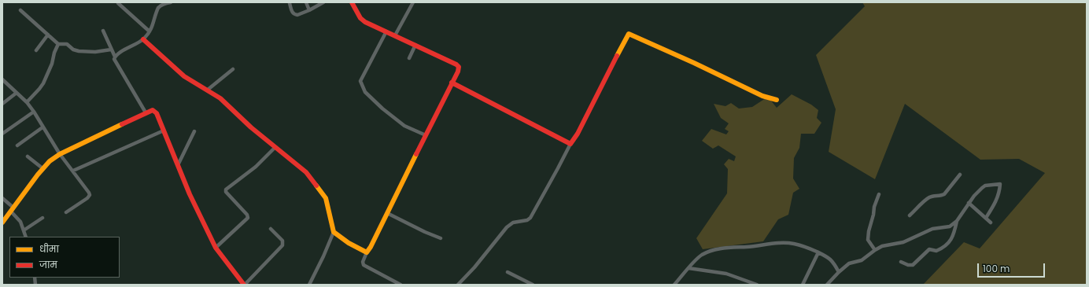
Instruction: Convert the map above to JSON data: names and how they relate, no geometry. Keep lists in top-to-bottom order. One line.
{"legend":["धीमा","जाम"],"scale_bar":"100 m"}
